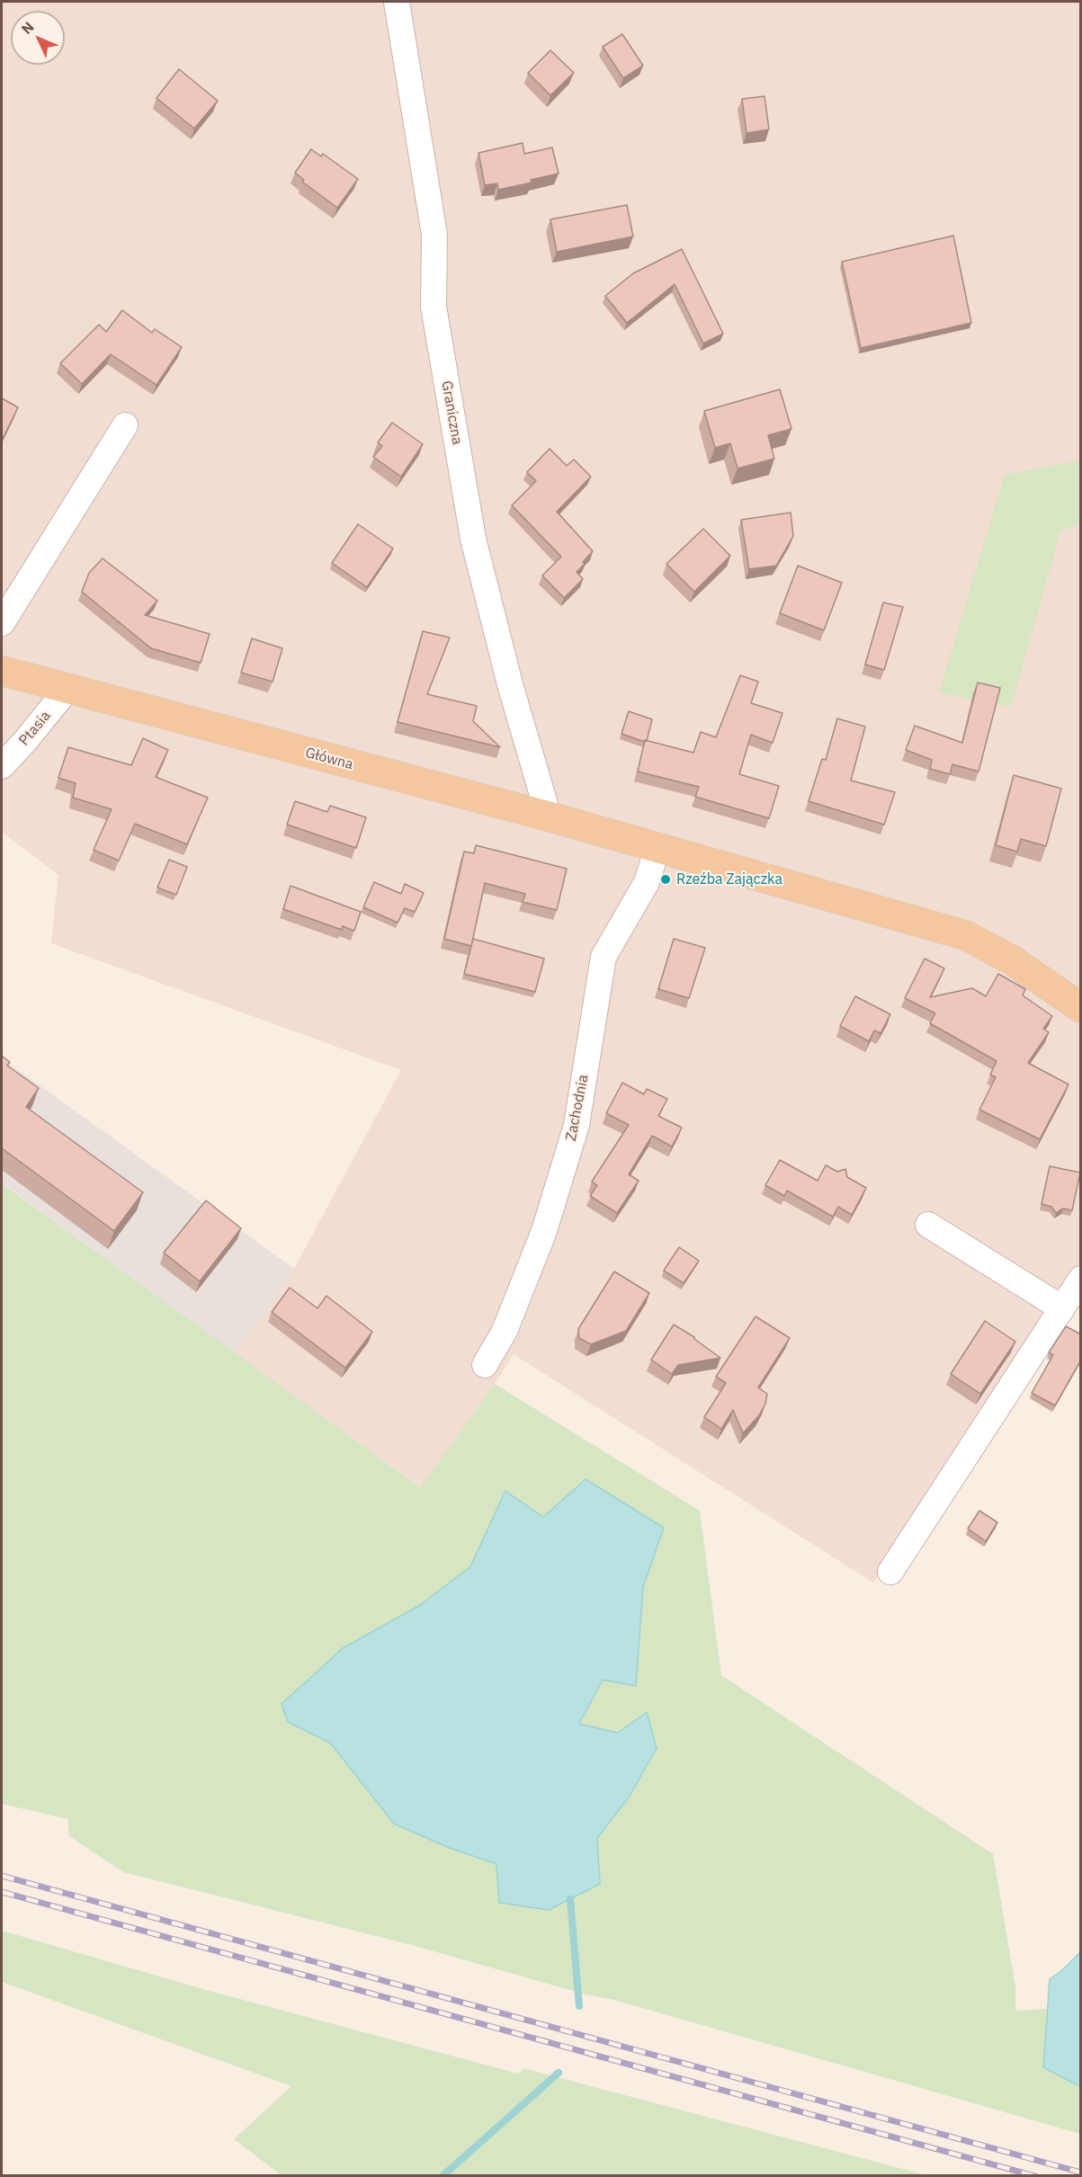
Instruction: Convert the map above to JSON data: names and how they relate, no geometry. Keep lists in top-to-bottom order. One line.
{"streets":{"main road":["Główna"],"street":["Graniczna","Ptasia","Zachodnia"]},"crossings":[["Graniczna","Główna"],["Ptasia","Główna"],["Główna","Zachodnia"]],"places":["Rzeźba Zajączka"],"north":"top left"}
